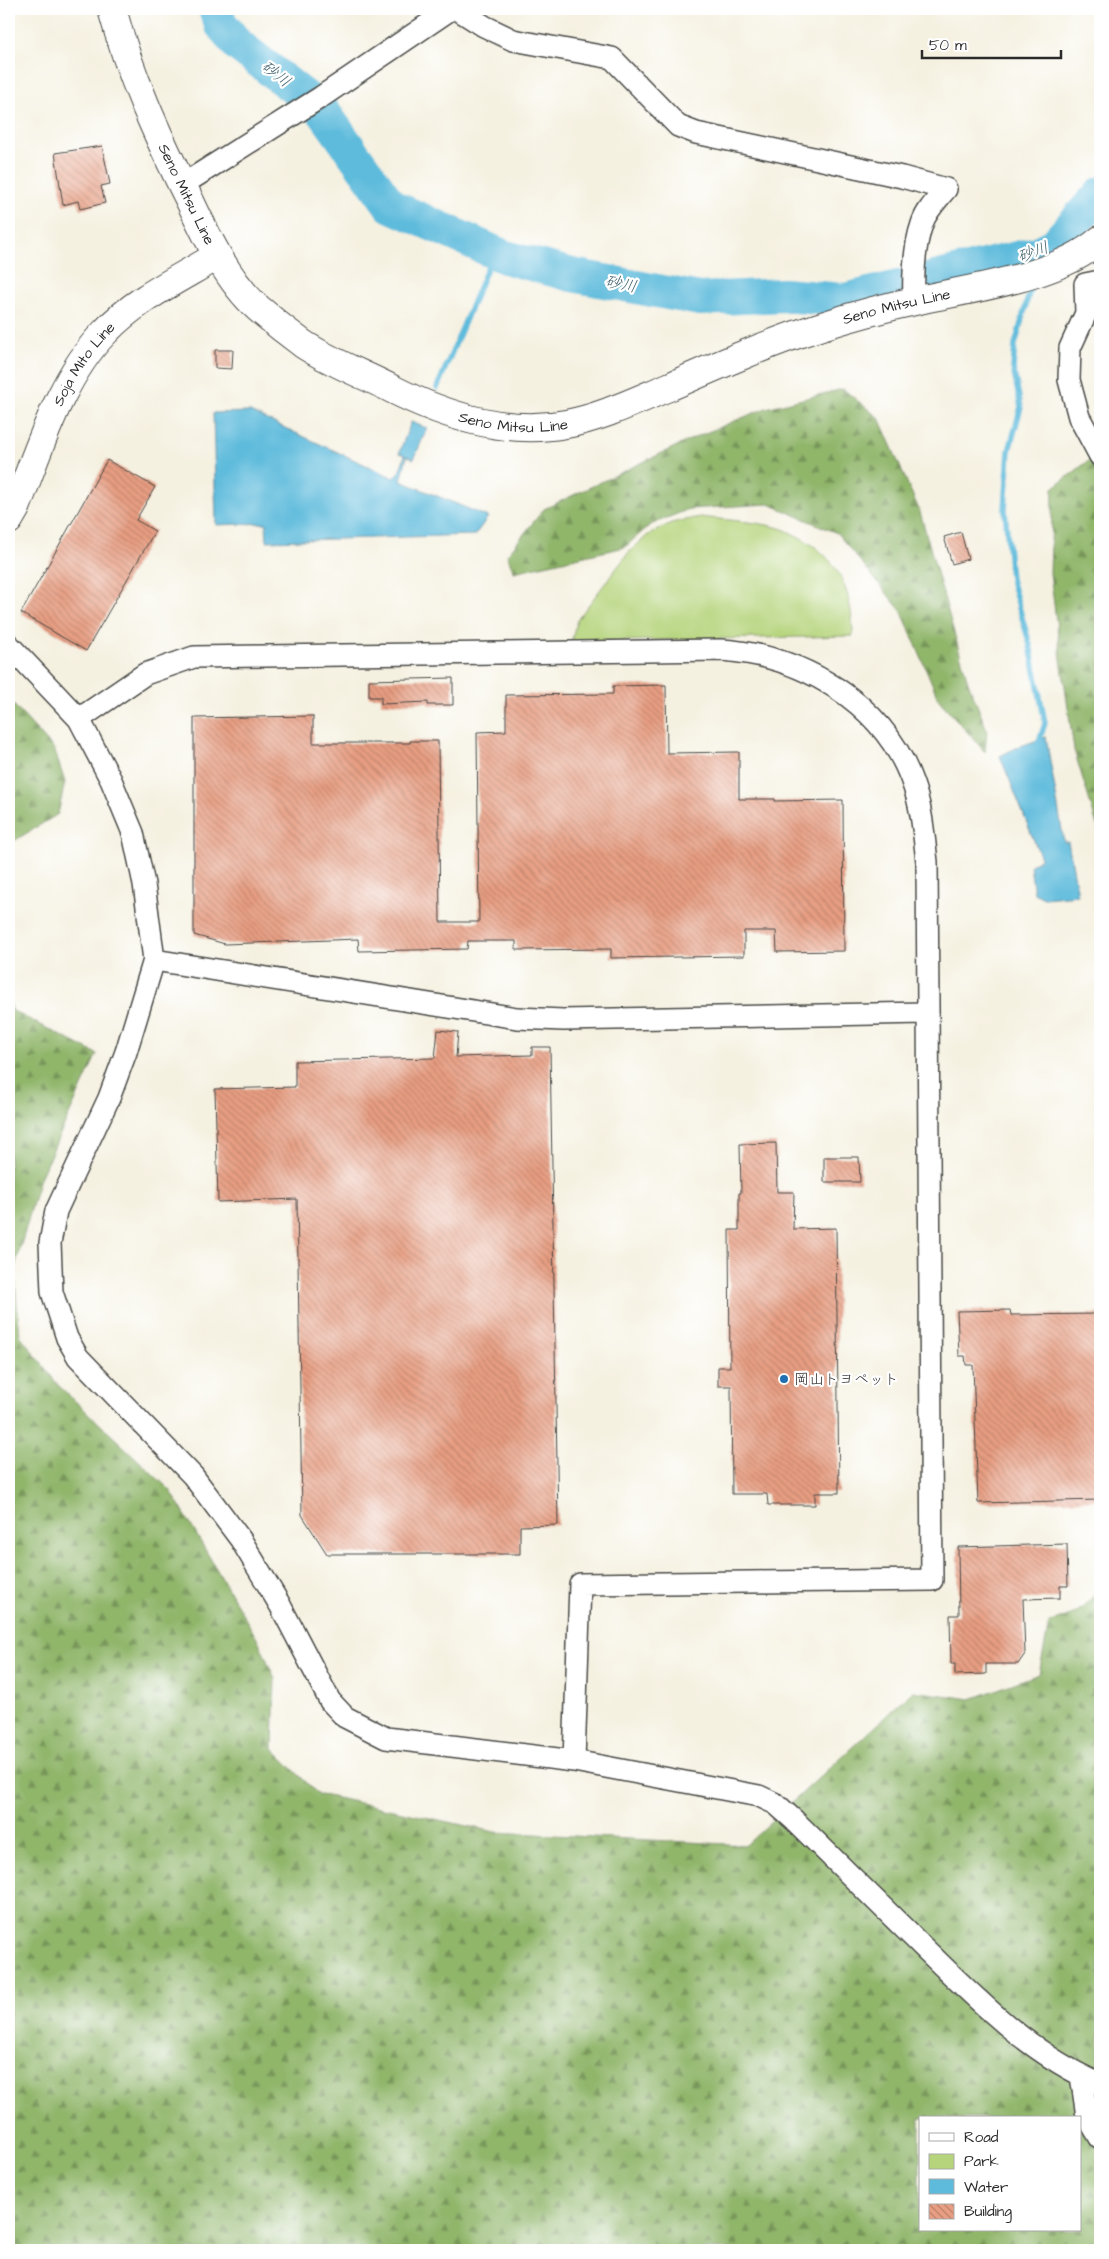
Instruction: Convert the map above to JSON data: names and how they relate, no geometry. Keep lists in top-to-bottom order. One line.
{"streets":{"main road":["Seno Mitsu Line","Soja MIto Line"]},"crossings":[["Seno Mitsu Line","Soja MIto Line"]],"water":["砂川"],"places":["岡山トヨペット"],"legend":["Road","Park","Water","Building"],"scale_bar":"50 m"}
